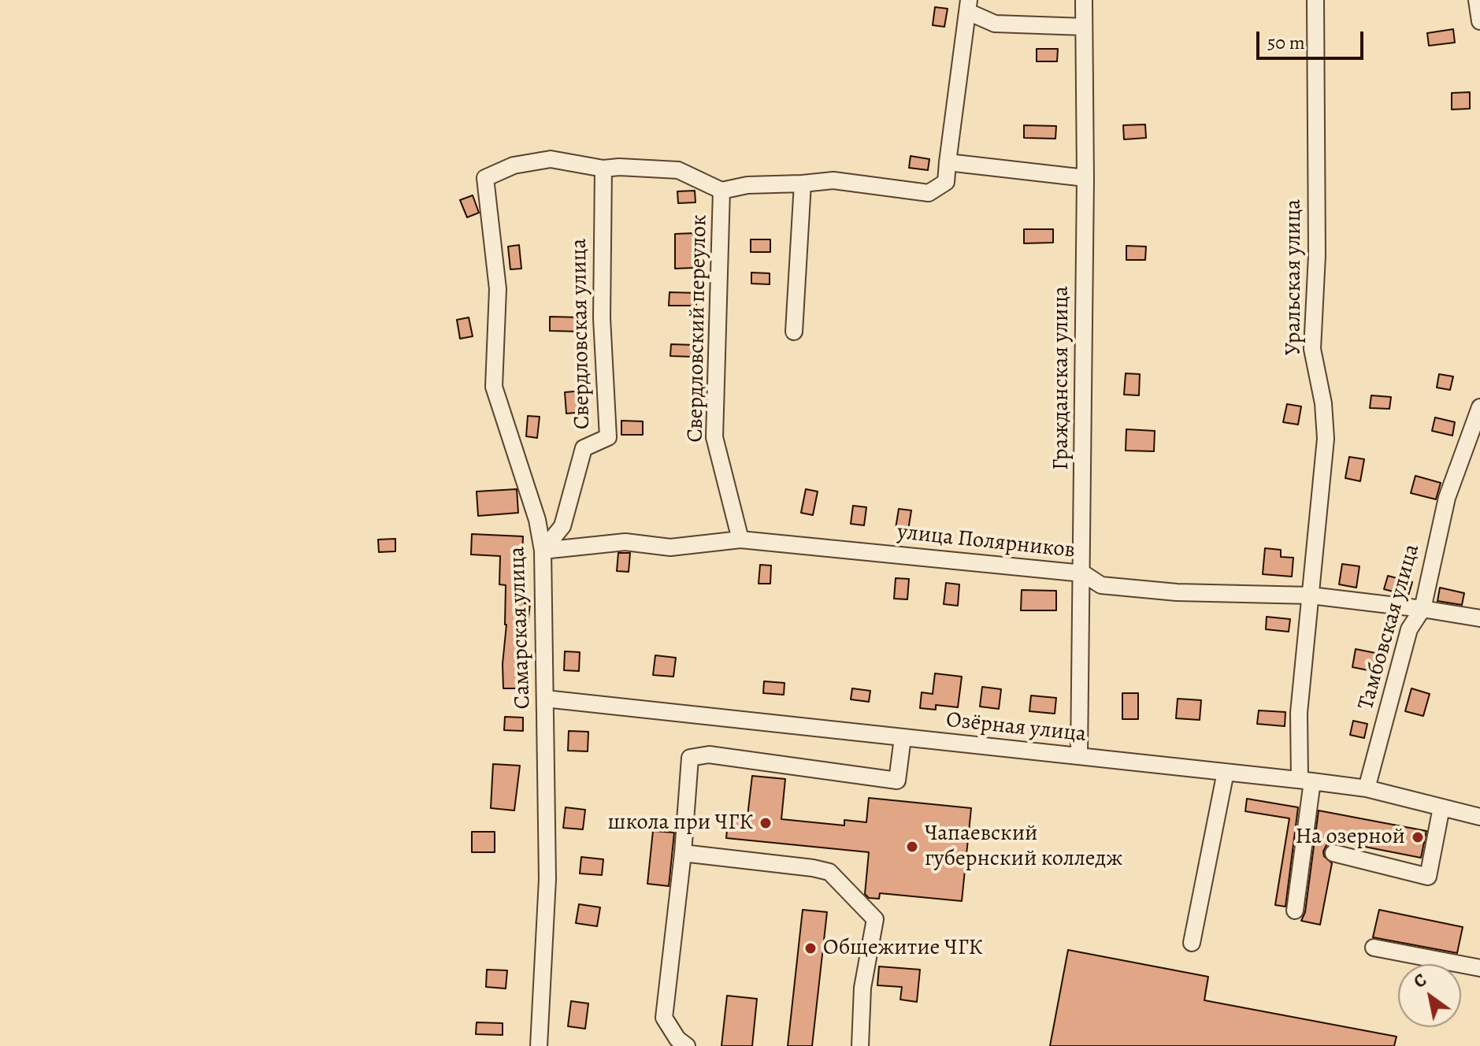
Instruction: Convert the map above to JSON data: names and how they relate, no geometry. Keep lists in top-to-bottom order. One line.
{"streets":{"street":["Уральская улица","Свердловский переулок","Свердловская улица","Гражданская улица","улица Полярников","Тамбовская улица","Самарская улица","Озёрная улица"]},"crossings":[["Уральская улица","улица Полярников"],["Уральская улица","Озёрная улица"],["Свердловский переулок","улица Полярников"],["Свердловская улица","улица Полярников"],["Свердловская улица","Самарская улица"],["Гражданская улица","улица Полярников"],["Гражданская улица","Озёрная улица"],["улица Полярников","Тамбовская улица"],["улица Полярников","Самарская улица"],["Тамбовская улица","Озёрная улица"],["Самарская улица","Озёрная улица"]],"places":["школа при ЧГК","На озерной","Чапаевский губернский колледж","Общежитие ЧГК"],"scale_bar":"50 m","north":"top left"}
